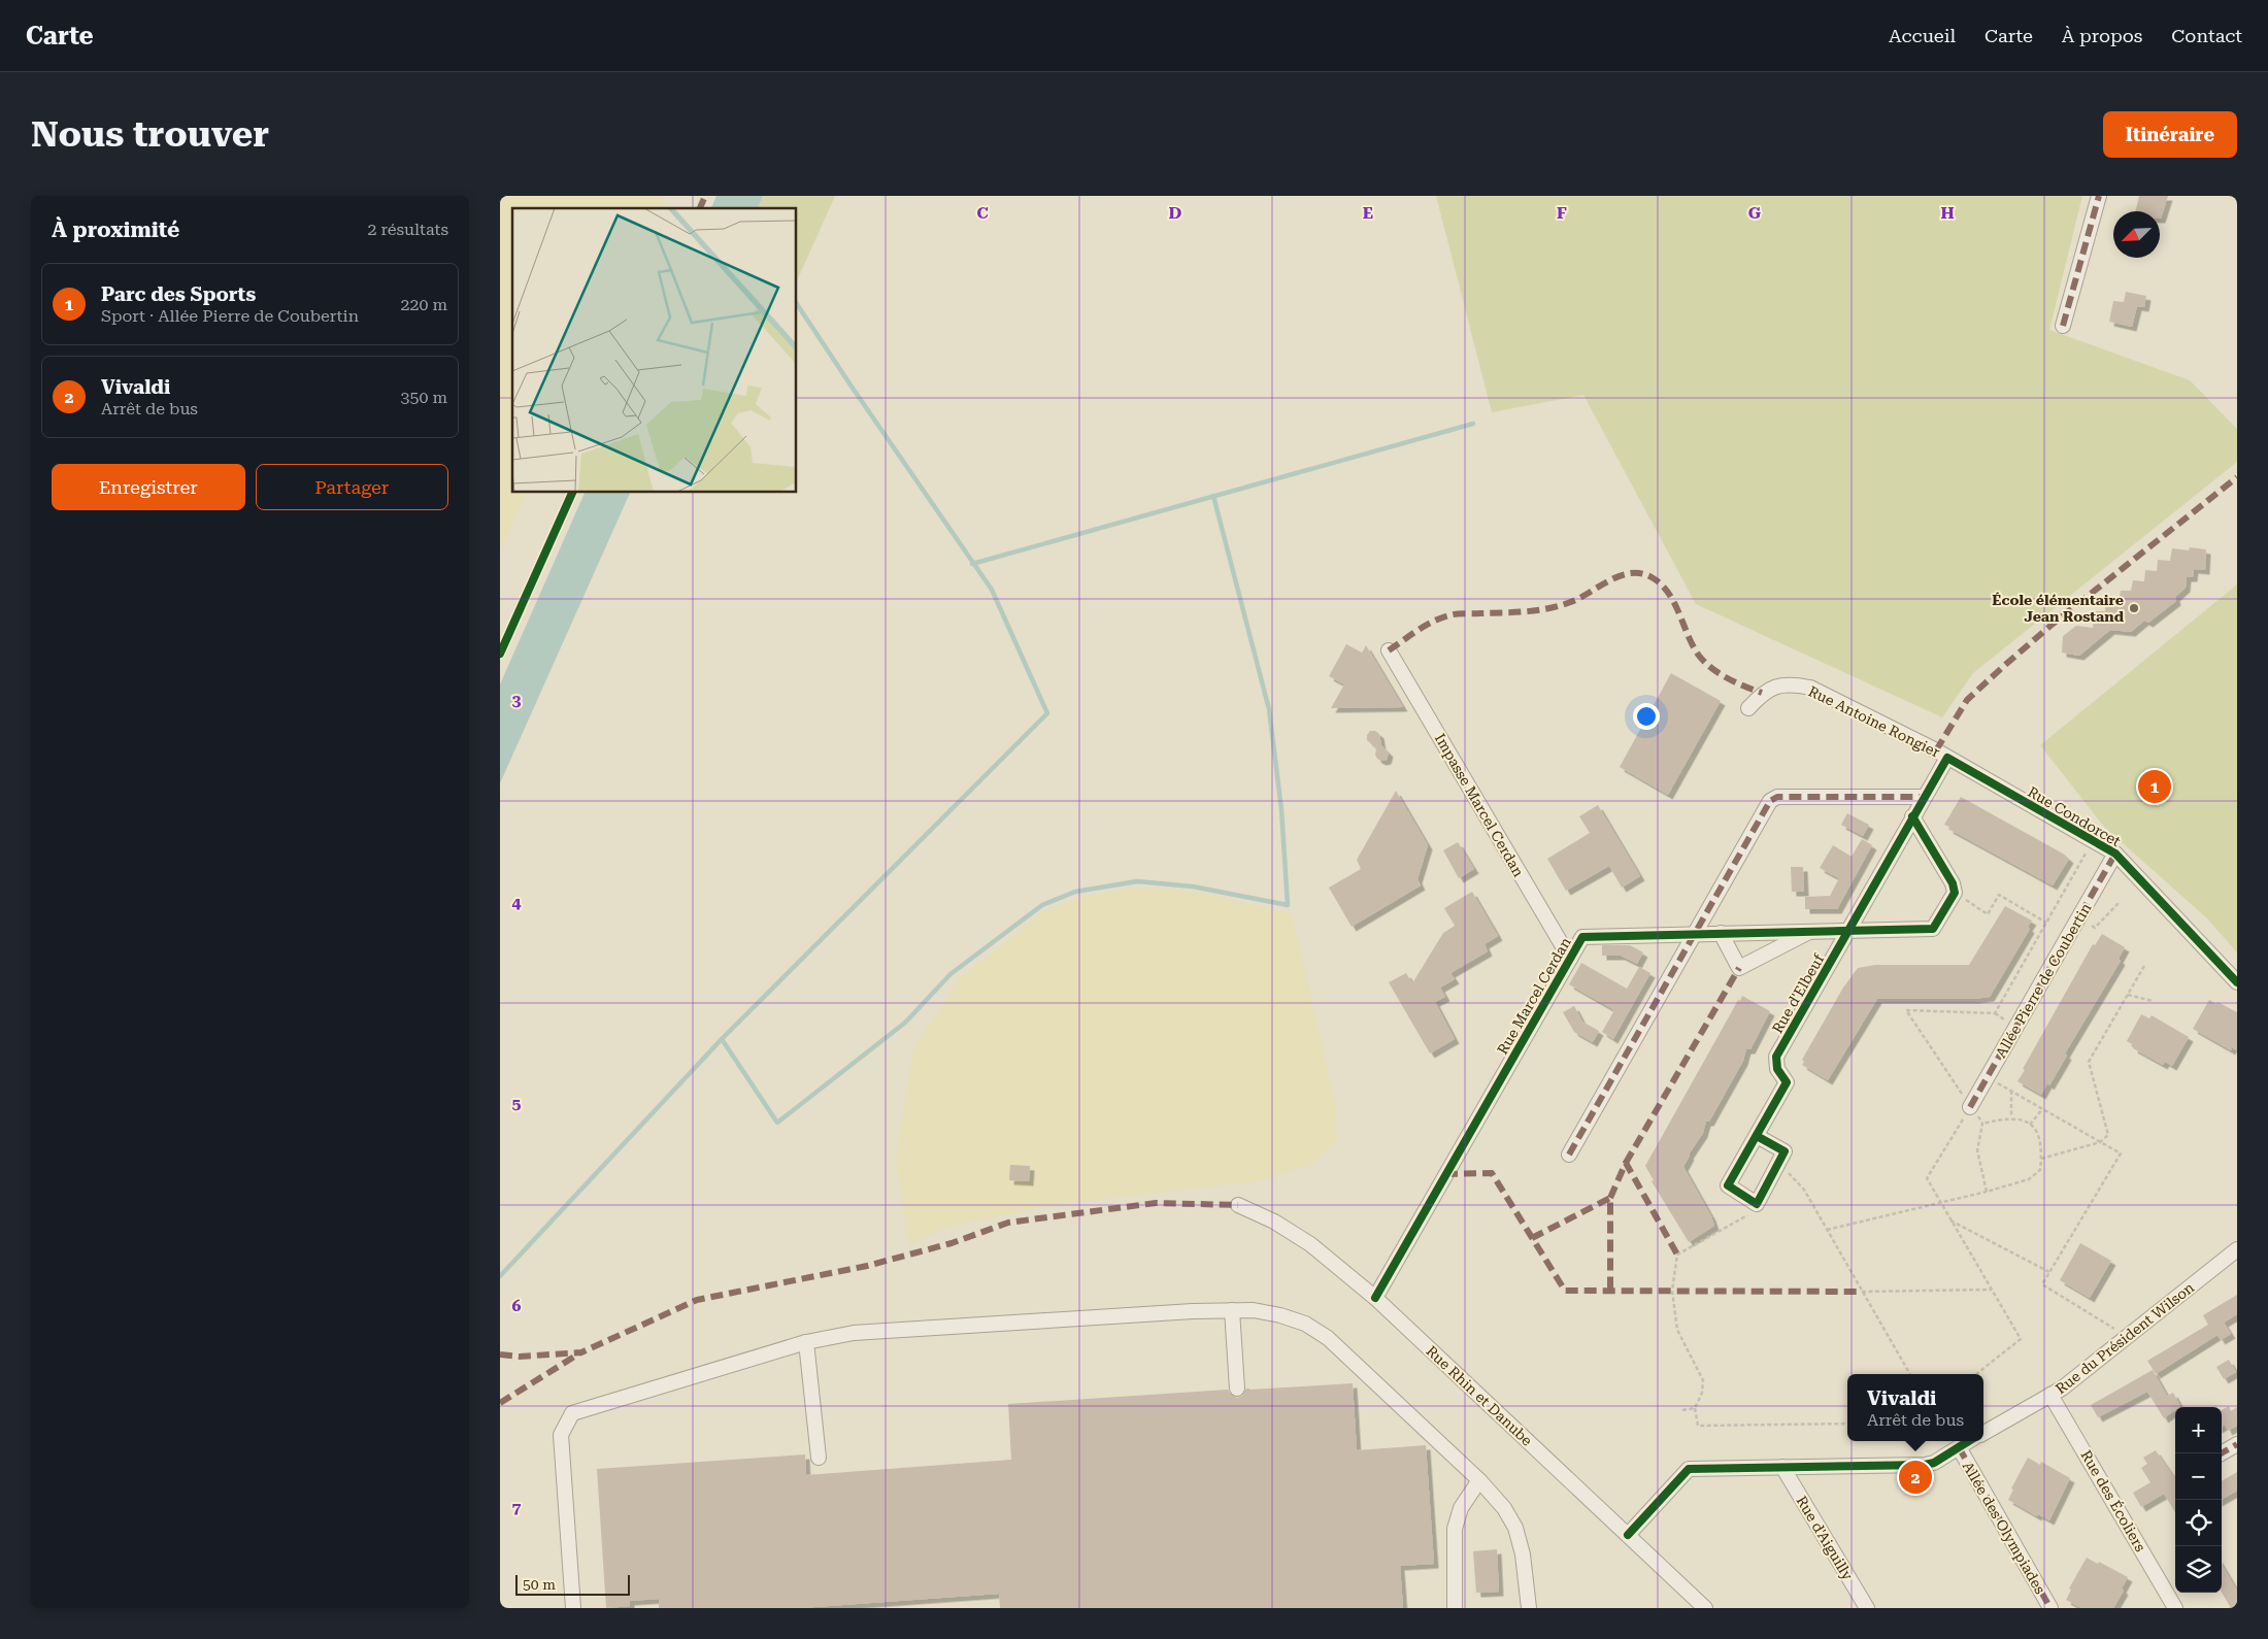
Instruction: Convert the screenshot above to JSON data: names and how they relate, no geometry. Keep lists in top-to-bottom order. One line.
{"streets":{"street":["Rue Antoine Rongier","Impasse Marcel Cerdan","Rue Condorcet","Allée Pierre de Coubertin","Rue d'Elbeuf","Rue Marcel Cerdan","Rue du Président Wilson","Rue Rhin et Danube","Rue des Écoliers","Allée des Olympiades","Rue d'Aiguilly"]},"crossings":[["Rue Antoine Rongier","Rue Condorcet"],["Rue Antoine Rongier","Rue d'Elbeuf"],["Impasse Marcel Cerdan","Rue Marcel Cerdan"],["Rue Condorcet","Allée Pierre de Coubertin"],["Rue Condorcet","Rue d'Elbeuf"],["Rue d'Elbeuf","Rue Marcel Cerdan"],["Rue Marcel Cerdan","Rue Rhin et Danube"],["Rue du Président Wilson","Rue des Écoliers"]],"places":["École élémentaire Jean Rostand"],"scale_bar":"50 m","north":"bottom left","page":{"header":"Carte","nav":["Accueil","Carte","À propos","Contact"],"buttons":["Itinéraire",["Enregistrer","Partager"]],"title":"Nous trouver","heading":["À proximité","2 résultats"],"list":[{"mark":"1","name":"Parc des Sports","note":"Sport · Allée Pierre de Coubertin","value":"220 m"},{"mark":"2","name":"Vivaldi","note":"Arrêt de bus","value":"350 m"}],"pins":["1","2"],"popup":["Vivaldi","Arrêt de bus"],"map_buttons":["+","−"],"scale":"50 m"},"grid":{"columns":["C","D","E","F","G","H"],"rows":["3","4","5","6","7"]}}
